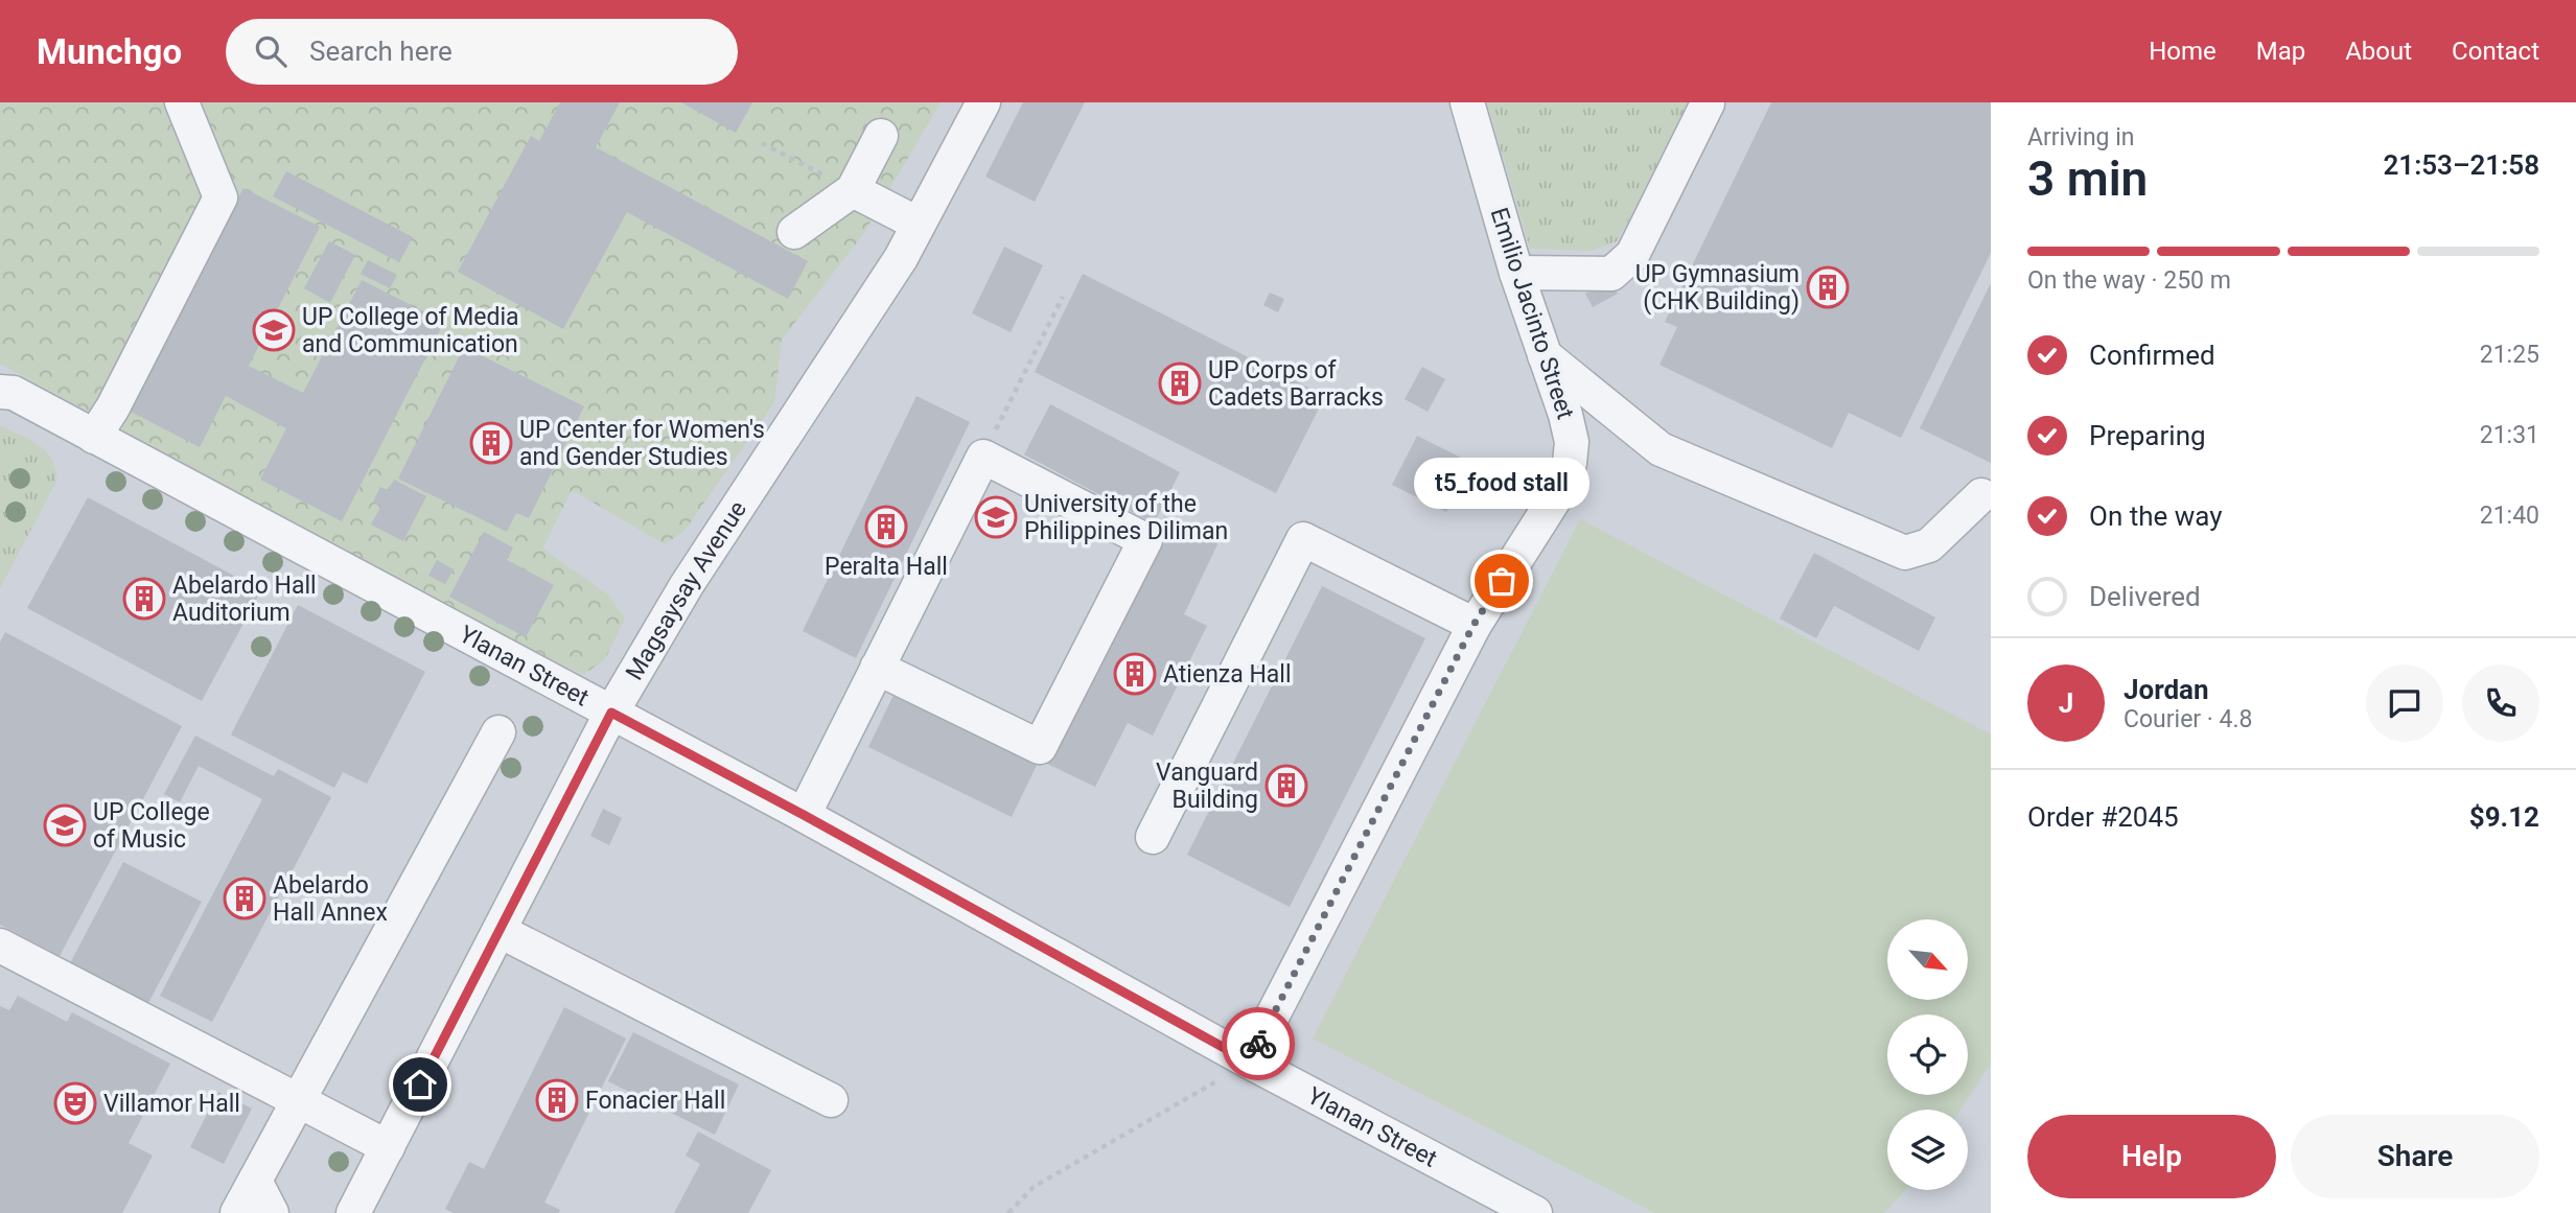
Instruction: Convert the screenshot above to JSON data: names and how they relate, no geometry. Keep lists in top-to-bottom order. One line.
{"streets":{"street":["Emilio Jacinto Street","Magsaysay Avenue","Ylanan Street"]},"crossings":[["Emilio Jacinto Street","Ylanan Street"],["Magsaysay Avenue","Ylanan Street"]],"places":{"building":["UP Gymnasium (CHK Building)","UP Corps of Cadets Barracks","UP Center for Women's and Gender Studies","Peralta Hall","Abelardo Hall Auditorium","Atienza Hall","Vanguard Building","Abelardo Hall Annex","Fonacier Hall"],"school or university":["UP College of Media and Communication","University of the Philippines Diliman","UP College of Music"],"other":["t5_food stall"],"theatre":["Villamor Hall"]},"north":"bottom right","page":{"header":"Munchgo","search":"Search here","nav":["Home","Map","About","Contact"],"heading":["3 min","Arriving in","21:53–21:58"],"panel":["Jordan","Courier · 4.8","Order #2045","$9.12"],"bar":"On the way · 250 m","list":[["Confirmed","21:25"],["Preparing","21:31"],["On the way","21:40"],"Delivered"],"bubble":"t5_food stall","round":"J","buttons":["Help","Share"]}}
